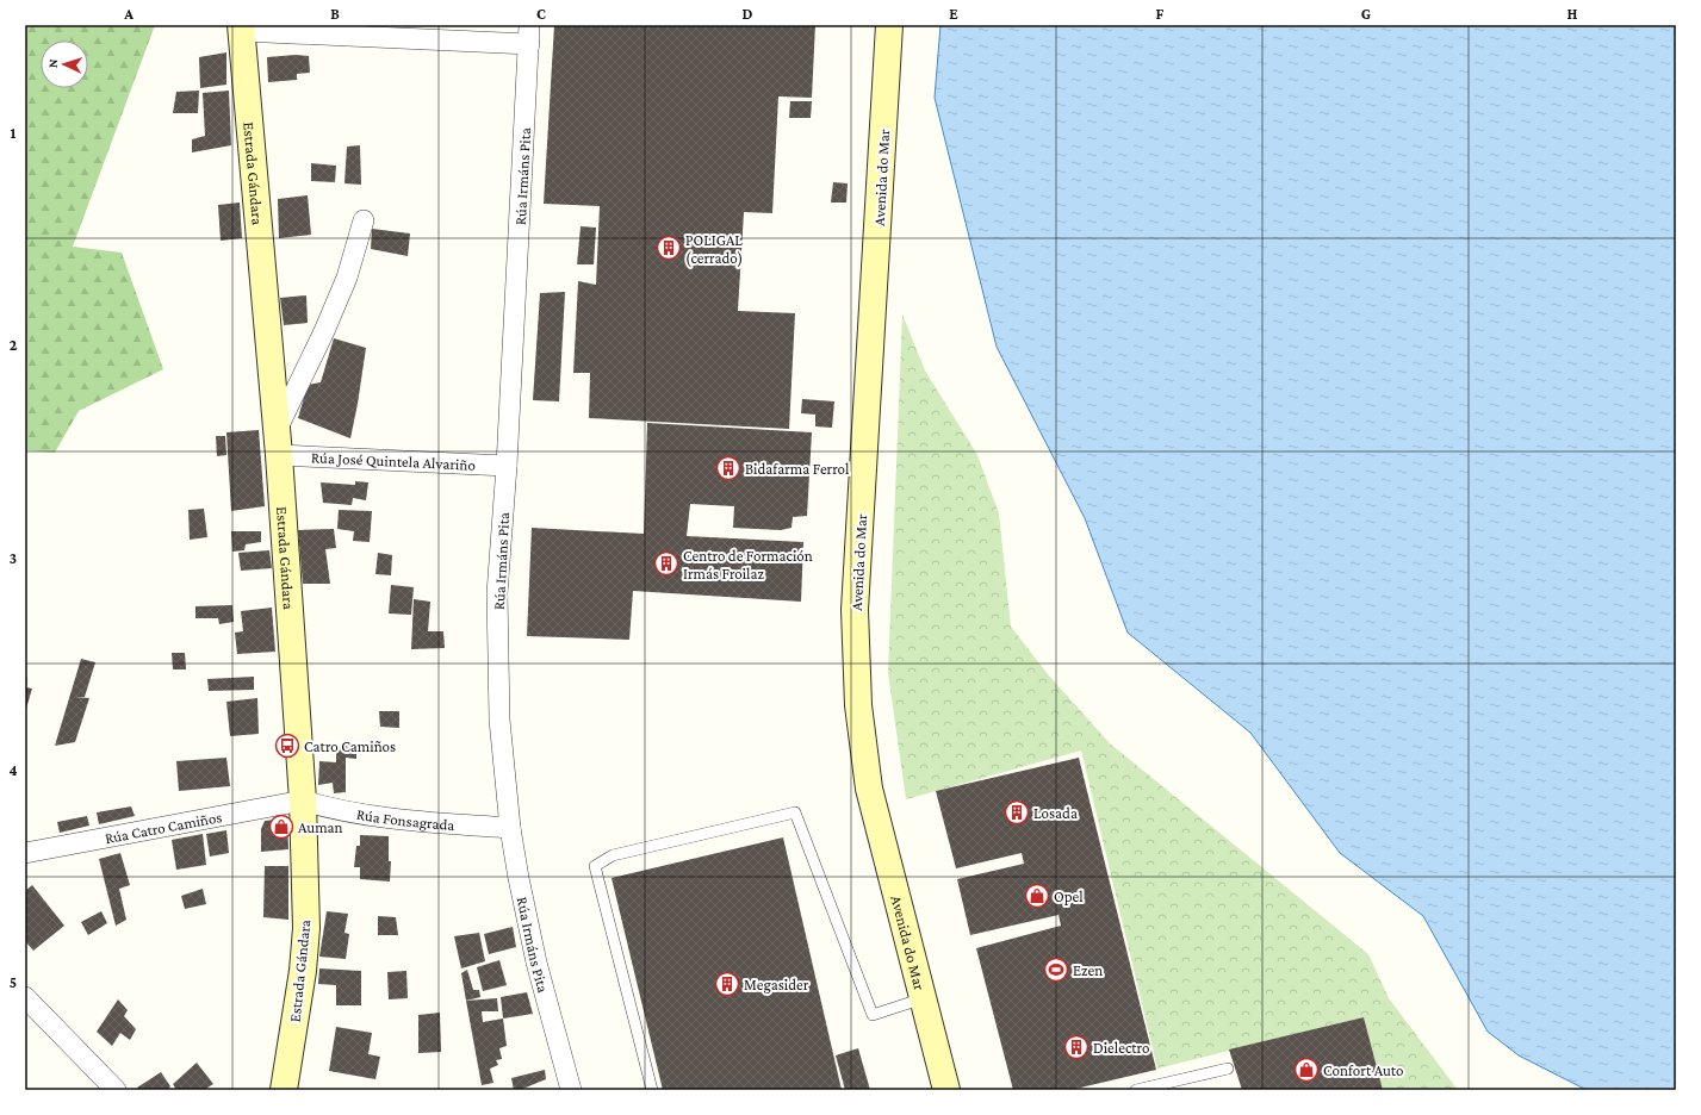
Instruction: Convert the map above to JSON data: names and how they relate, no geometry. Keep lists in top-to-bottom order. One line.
{"streets":{"street":["Estrada Gándara","Rúa Irmáns Pita","Avenida do Mar","Rúa José Quintela Alvariño","Rúa Fonsagrada","Rúa Catro Camiños"]},"crossings":[["Estrada Gándara","Rúa José Quintela Alvariño"],["Estrada Gándara","Rúa Fonsagrada"],["Estrada Gándara","Rúa Catro Camiños"],["Rúa Irmáns Pita","Rúa José Quintela Alvariño"],["Rúa Irmáns Pita","Rúa Fonsagrada"],["Rúa Fonsagrada","Rúa Catro Camiños"]],"places":{"building":["POLIGAL (cerrado)","Bidafarma Ferrol","Centro de Formación Irmás Froilaz","Losada","Megasider","Dielectro"],"bus stop":["Catro Camiños"],"shop":["Auman","Opel","Confort Auto"],"sports":["Ezen"]},"north":"left","grid":{"columns":["A","B","C","D","E","F","G","H"],"rows":["1","2","3","4","5"]}}
